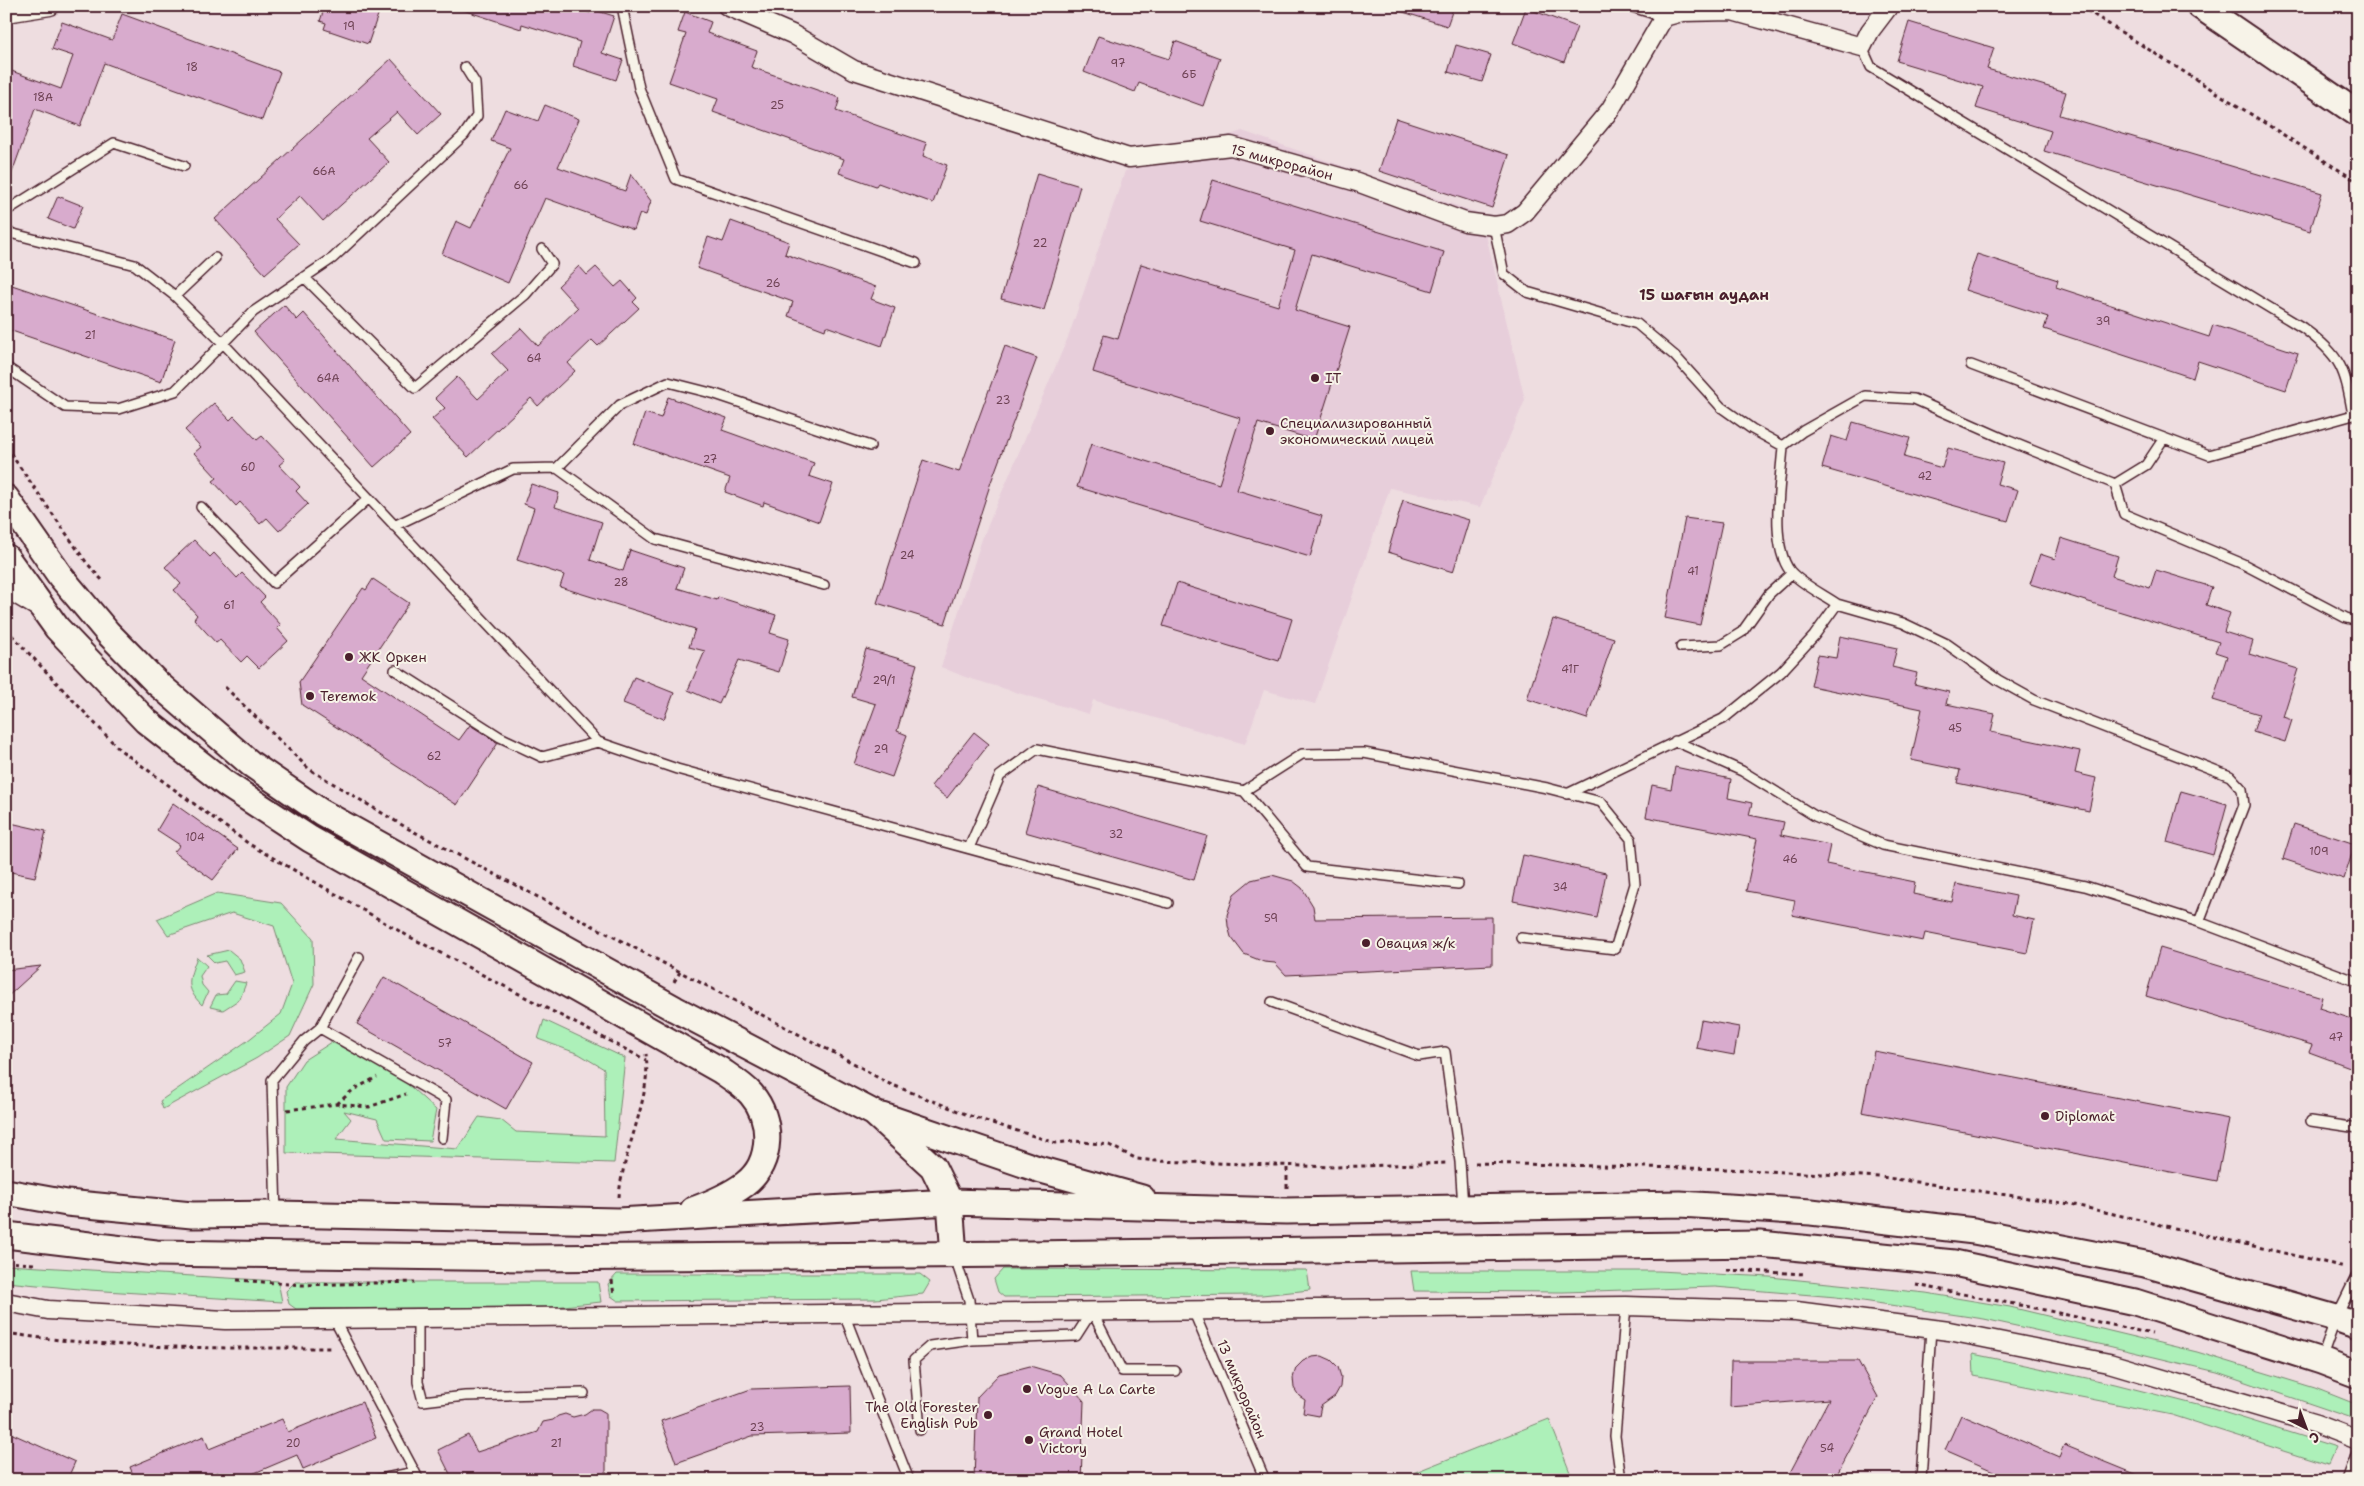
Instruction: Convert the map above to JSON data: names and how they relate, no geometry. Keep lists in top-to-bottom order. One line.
{"streets":{"street":["15 микрорайон"],"lane":["13 микрорайон"]},"districts":["15 шағын аудан"],"places":["IT","Специализированный экономический лицей","ЖК Оркен","Teremok","Овация ж/к","Diplomat","Vogue A La Carte","The Old Forester English Pub","Grand Hotel Victory"],"house_numbers":["19","97","18","6Б","18А","25","66А","66","22","26","39","21","64","64А","23","27","60","42","24","41","28","61","41Г","29/1","45","29","62","32","104","109","46","34","59","47","57","23","20","21","54"],"north":"bottom right"}
